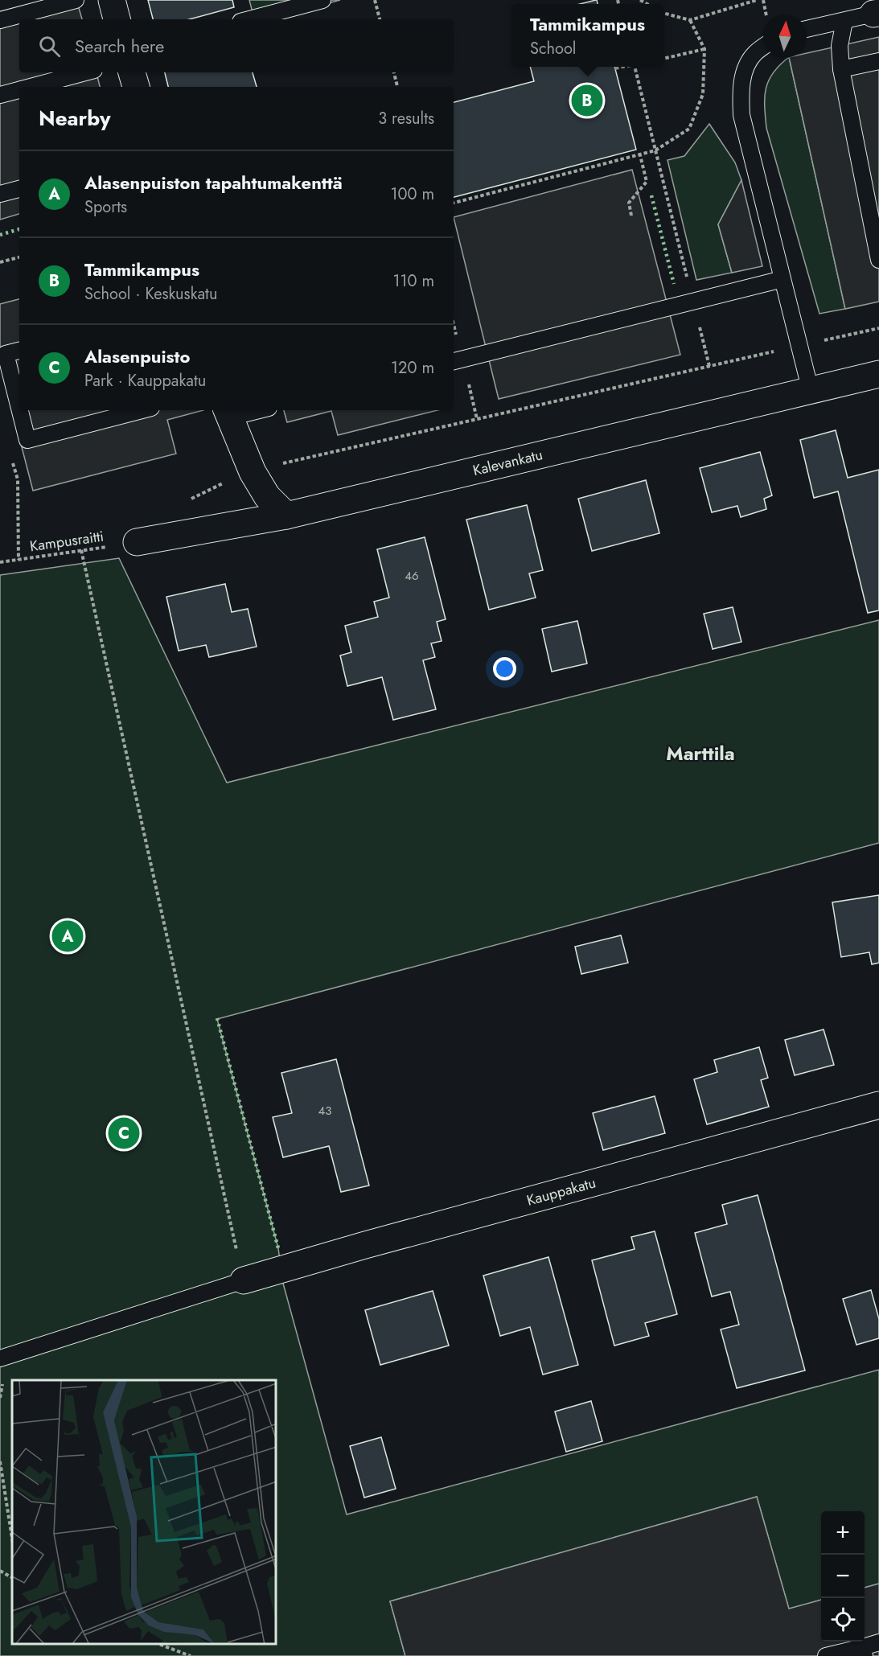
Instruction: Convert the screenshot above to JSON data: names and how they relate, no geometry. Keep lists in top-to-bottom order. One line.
{"streets":{"street":["Kalevankatu","Kauppakatu"],"path":["Kampusraitti"]},"crossings":[["Kalevankatu","Kampusraitti"]],"districts":["Marttila"],"house_numbers":["46","43"],"north":"top","page":{"popup":["Tammikampus","School"],"search":"Search here","pins":["B","A","C"],"heading":["Nearby","3 results"],"list":[{"mark":"A","name":"Alasenpuiston tapahtumakenttä","note":"Sports","value":"100 m"},{"mark":"B","name":"Tammikampus","note":"School · Keskuskatu","value":"110 m"},{"mark":"C","name":"Alasenpuisto","note":"Park · Kauppakatu","value":"120 m"}],"map_buttons":["+","−"]}}
